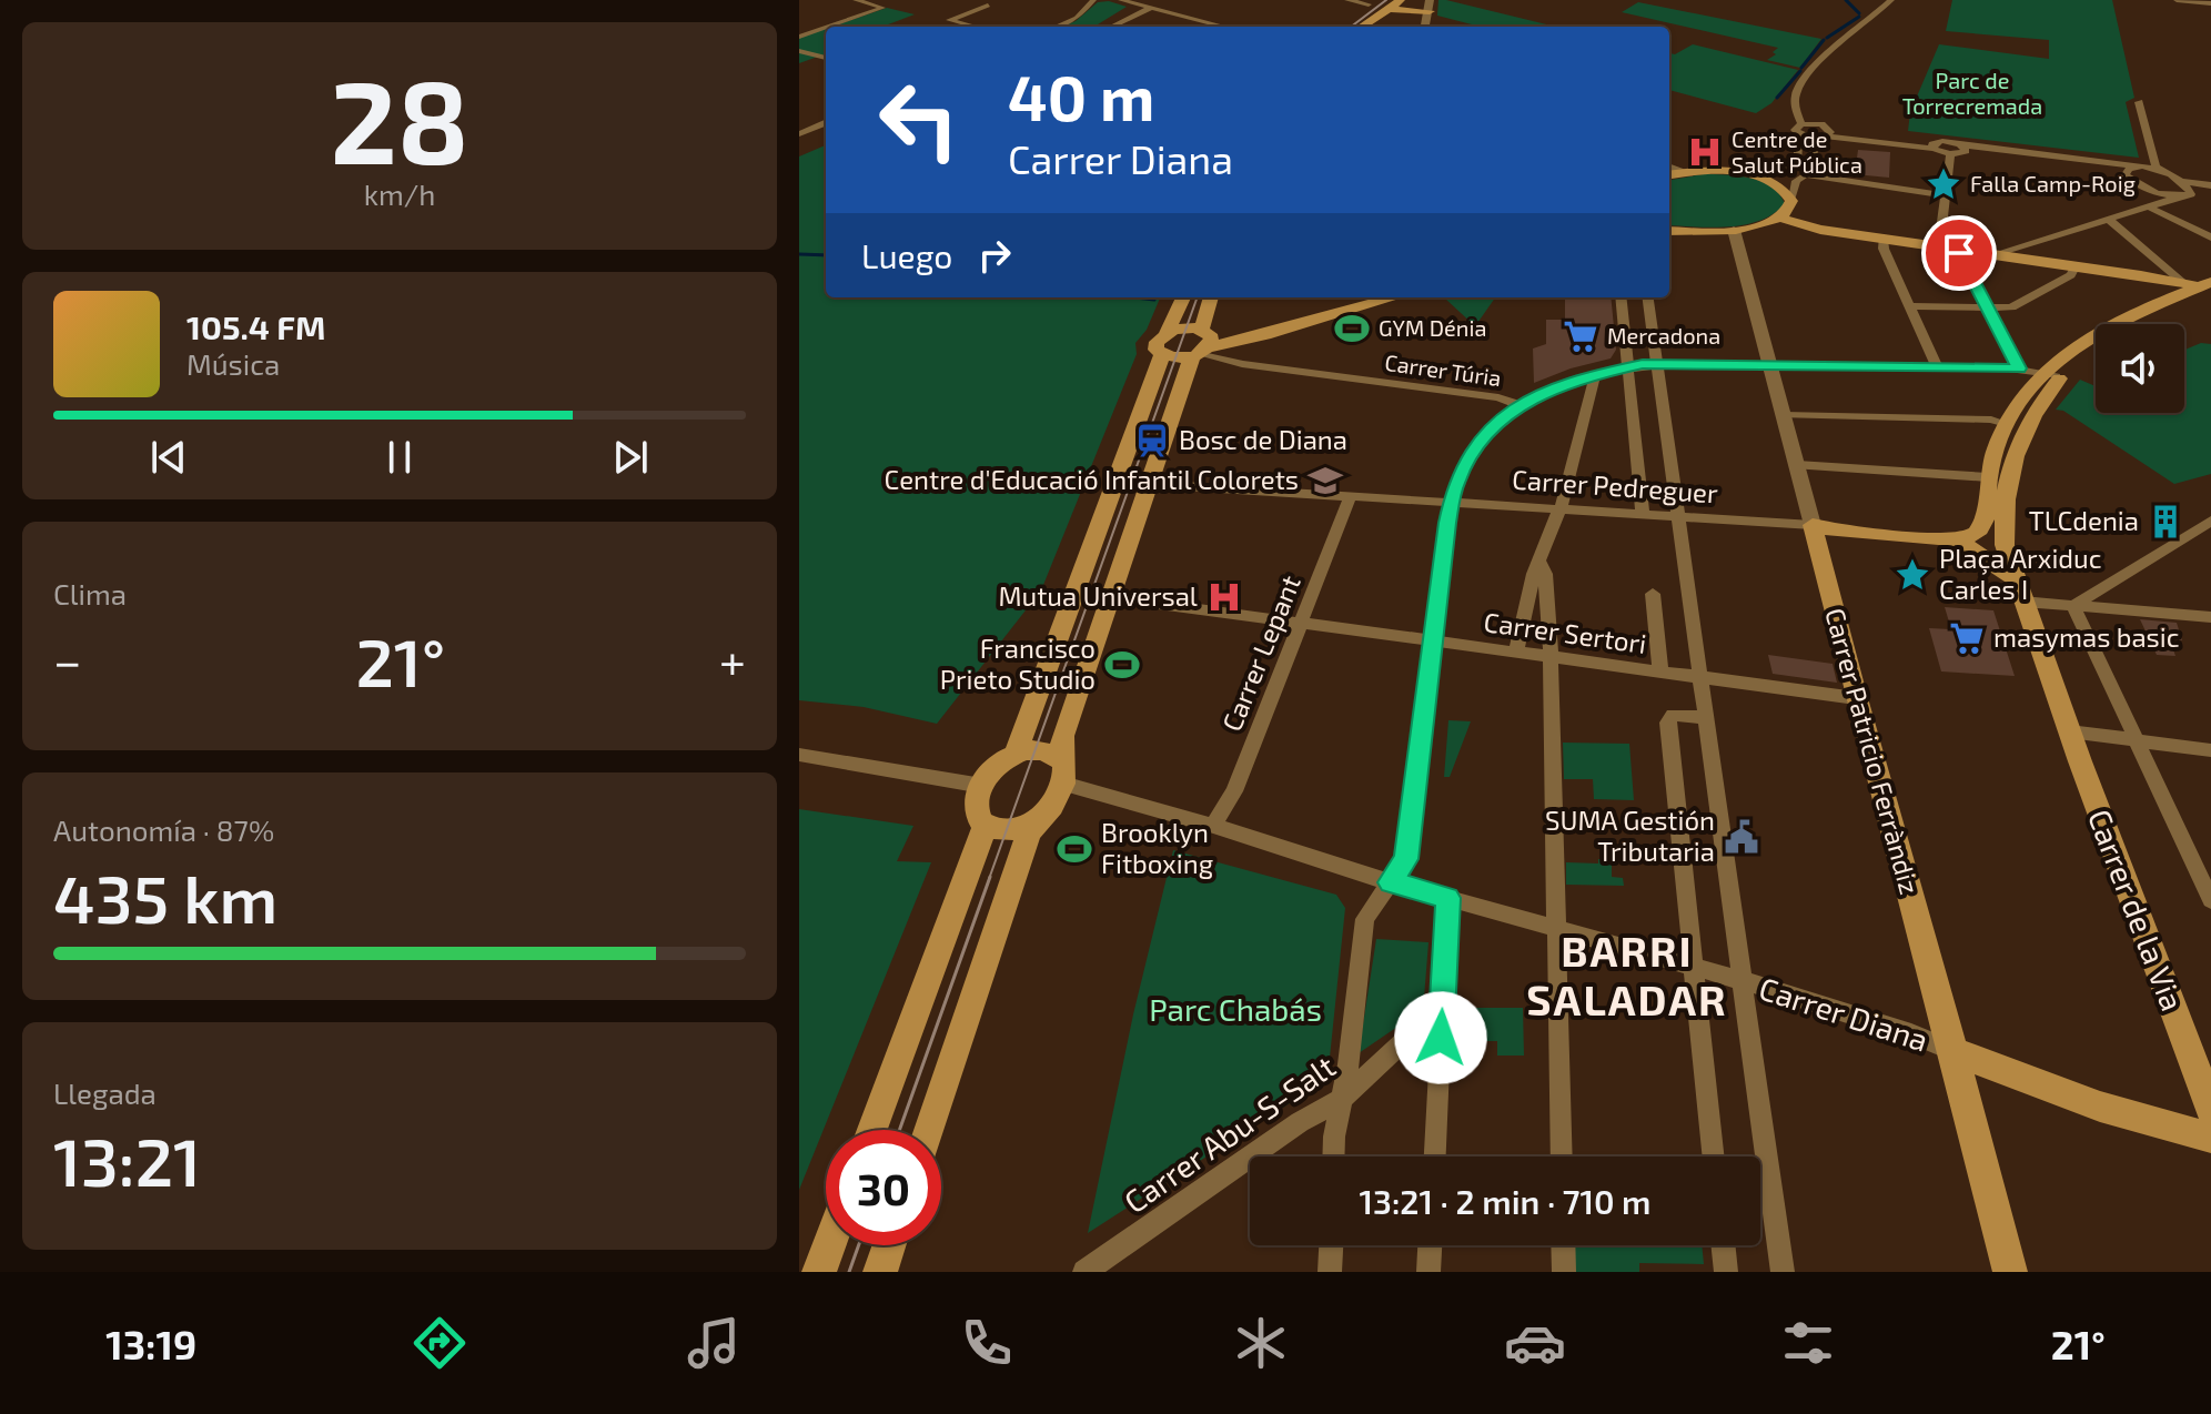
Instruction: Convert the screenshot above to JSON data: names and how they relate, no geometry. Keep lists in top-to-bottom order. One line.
{"streets":{"main road":["Carrer Patricio Ferràndiz","Carrer de la Via","Carrer Diana"],"street":["Carrer Túria","Carrer Pedreguer","Carrer Sertori","Carrer Lepant","Carrer Abu-S-Salt"]},"crossings":[["Carrer Pedreguer","Carrer Lepant"],["Carrer Pedreguer","Carrer Patricio Ferràndiz"],["Carrer Sertori","Carrer Lepant"],["Carrer Sertori","Carrer Patricio Ferràndiz"],["Carrer Lepant","Carrer Diana"],["Carrer Patricio Ferràndiz","Carrer Diana"]],"districts":["BARRI SALADAR"],"parks":["Parc de Torrecremada","Parc Chabás"],"places":{"hospital":["Centre de Salut Pública","Mutua Universal"],"place":["Falla Camp-Roig","Plaça Arxiduc Carles I"],"sports":["GYM Dénia","Francisco Prieto Studio","Brooklyn Fitboxing"],"supermarket":["Mercadona","masymas basic"],"station":["Bosc de Diana"],"school or university":["Centre d'Educació Infantil Colorets"],"building":["TLCdenia"],"public building":["SUMA Gestión Tributaria"]},"page":{"tile":[["28","km/h"],"Clima",["Autonomía · 87%","435 km"],["Llegada","13:21"]],"turn":["40 m","Carrer Diana"],"then":"Luego","song":["105.4 FM","Música"],"heat":["−","21°","+"],"limit":"30","trip":"13:21 · 2 min · 710 m","tabs":["13:19","21°"]}}
